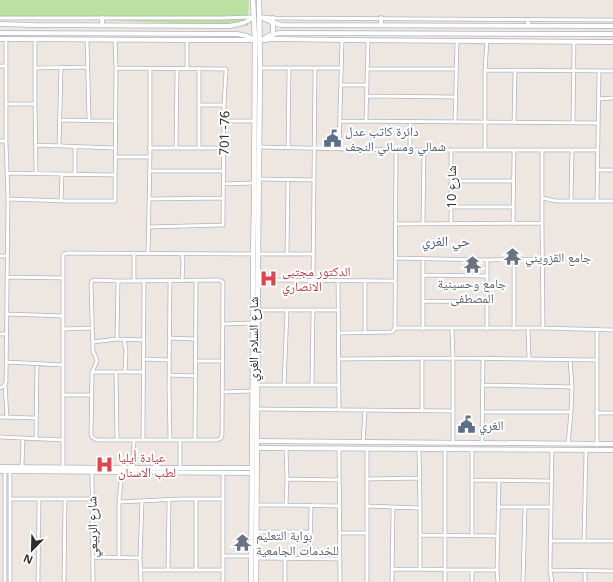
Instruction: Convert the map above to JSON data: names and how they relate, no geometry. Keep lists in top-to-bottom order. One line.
{"streets":{"main road":["شارع السلام الغري"],"street":["701 -76","شارع 10","شارع الربيعي"]},"districts":["حي الغري"],"places":{"public building":["دائرة كاتب عدل شمالي ومسائي النجف","الغري"],"temple":["جامع القزويني","جامع وحسينية المصطفى","بوابة التعليم للخدمات الجامعية"],"hospital":["الدكتور مجتبى الانصاري","عيادة أيليا لطب الاسنان"]},"north":"bottom left"}
